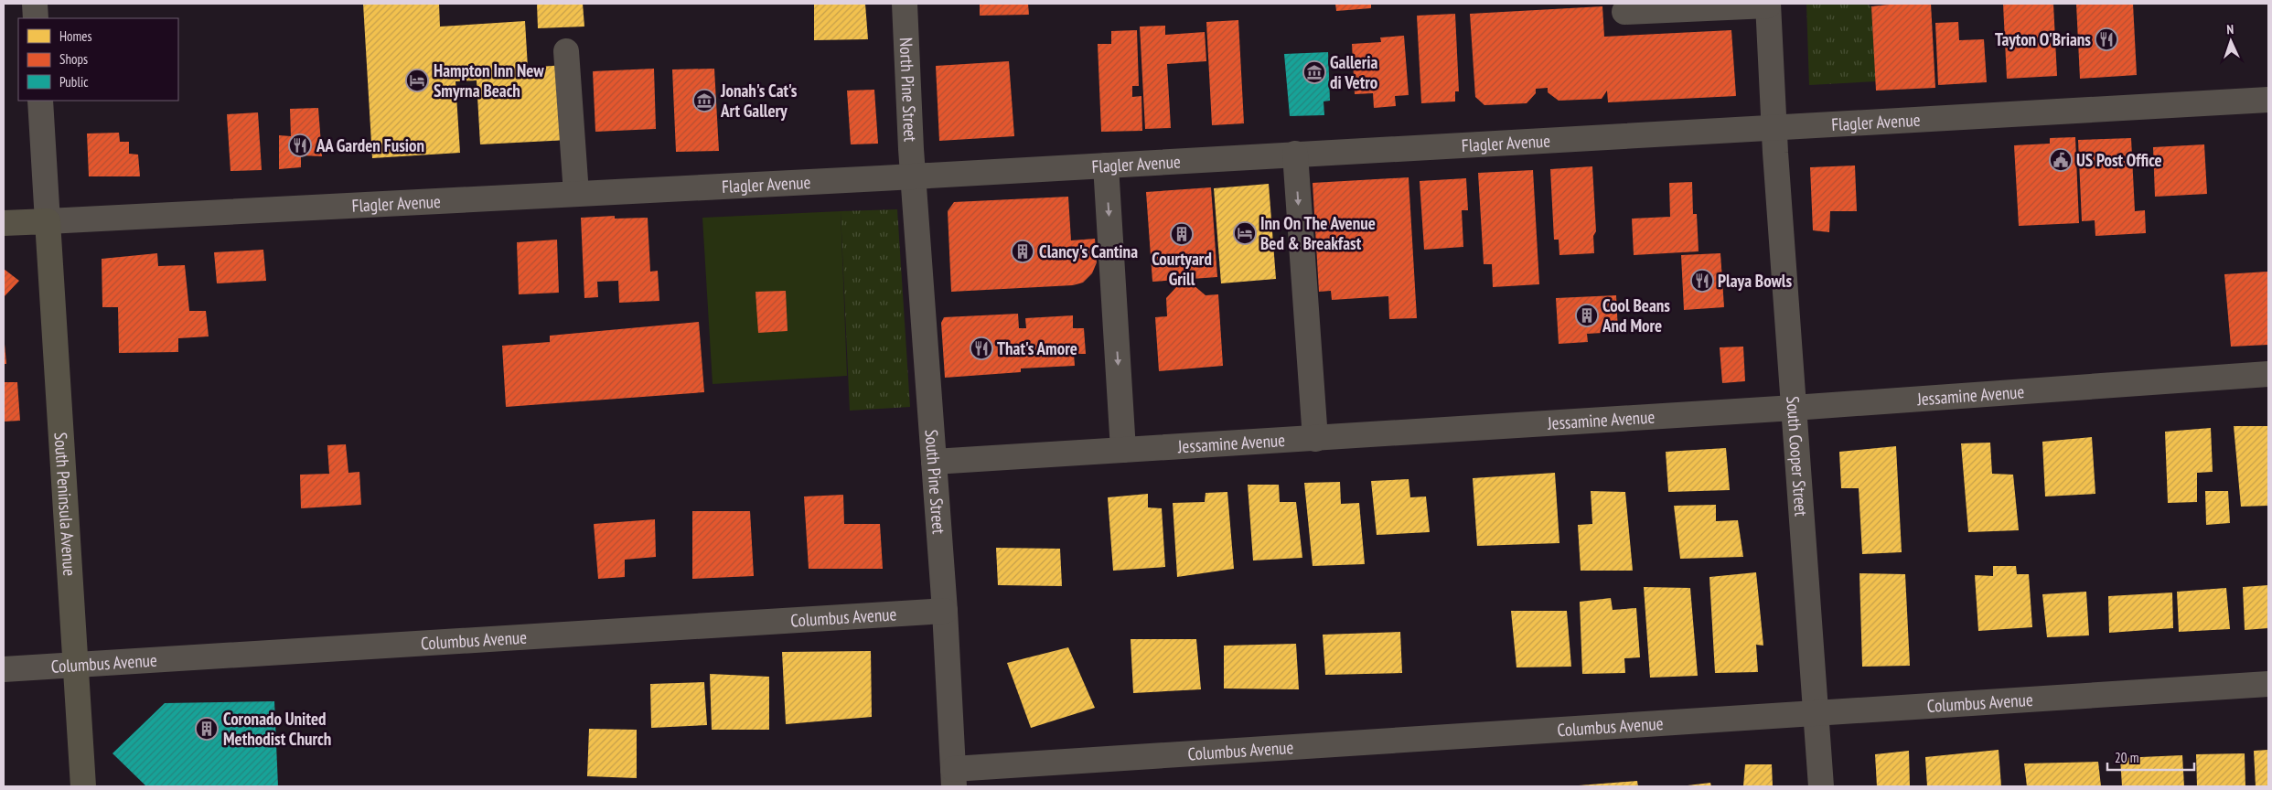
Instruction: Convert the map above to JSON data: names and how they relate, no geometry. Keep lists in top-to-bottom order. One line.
{"streets":{"main road":["Flagler Avenue","South Peninsula Avenue"],"street":["North Pine Street","Jessamine Avenue","South Cooper Street","South Pine Street","Columbus Avenue"]},"crossings":[["North Pine Street","Flagler Avenue"],["North Pine Street","South Pine Street"],["Flagler Avenue","South Cooper Street"],["Flagler Avenue","South Pine Street"],["Flagler Avenue","South Peninsula Avenue"],["Jessamine Avenue","South Cooper Street"],["Jessamine Avenue","South Pine Street"],["South Cooper Street","Columbus Avenue"],["South Pine Street","Columbus Avenue"],["South Peninsula Avenue","Columbus Avenue"]],"places":{"restaurant":["Tayton O'Brians","AA Garden Fusion","Playa Bowls","That's Amore"],"museum":["Galleria di Vetro","Jonah's Cat's Art Gallery"],"hotel":["Hampton Inn New Smyrna Beach","Inn On The Avenue Bed & Breakfast"],"public building":["US Post Office"],"building":["Courtyard Grill","Clancy's Cantina","Cool Beans And More","Coronado United Methodist Church"]},"legend":["Homes","Shops","Public"],"scale_bar":"20 m","north":"top"}
